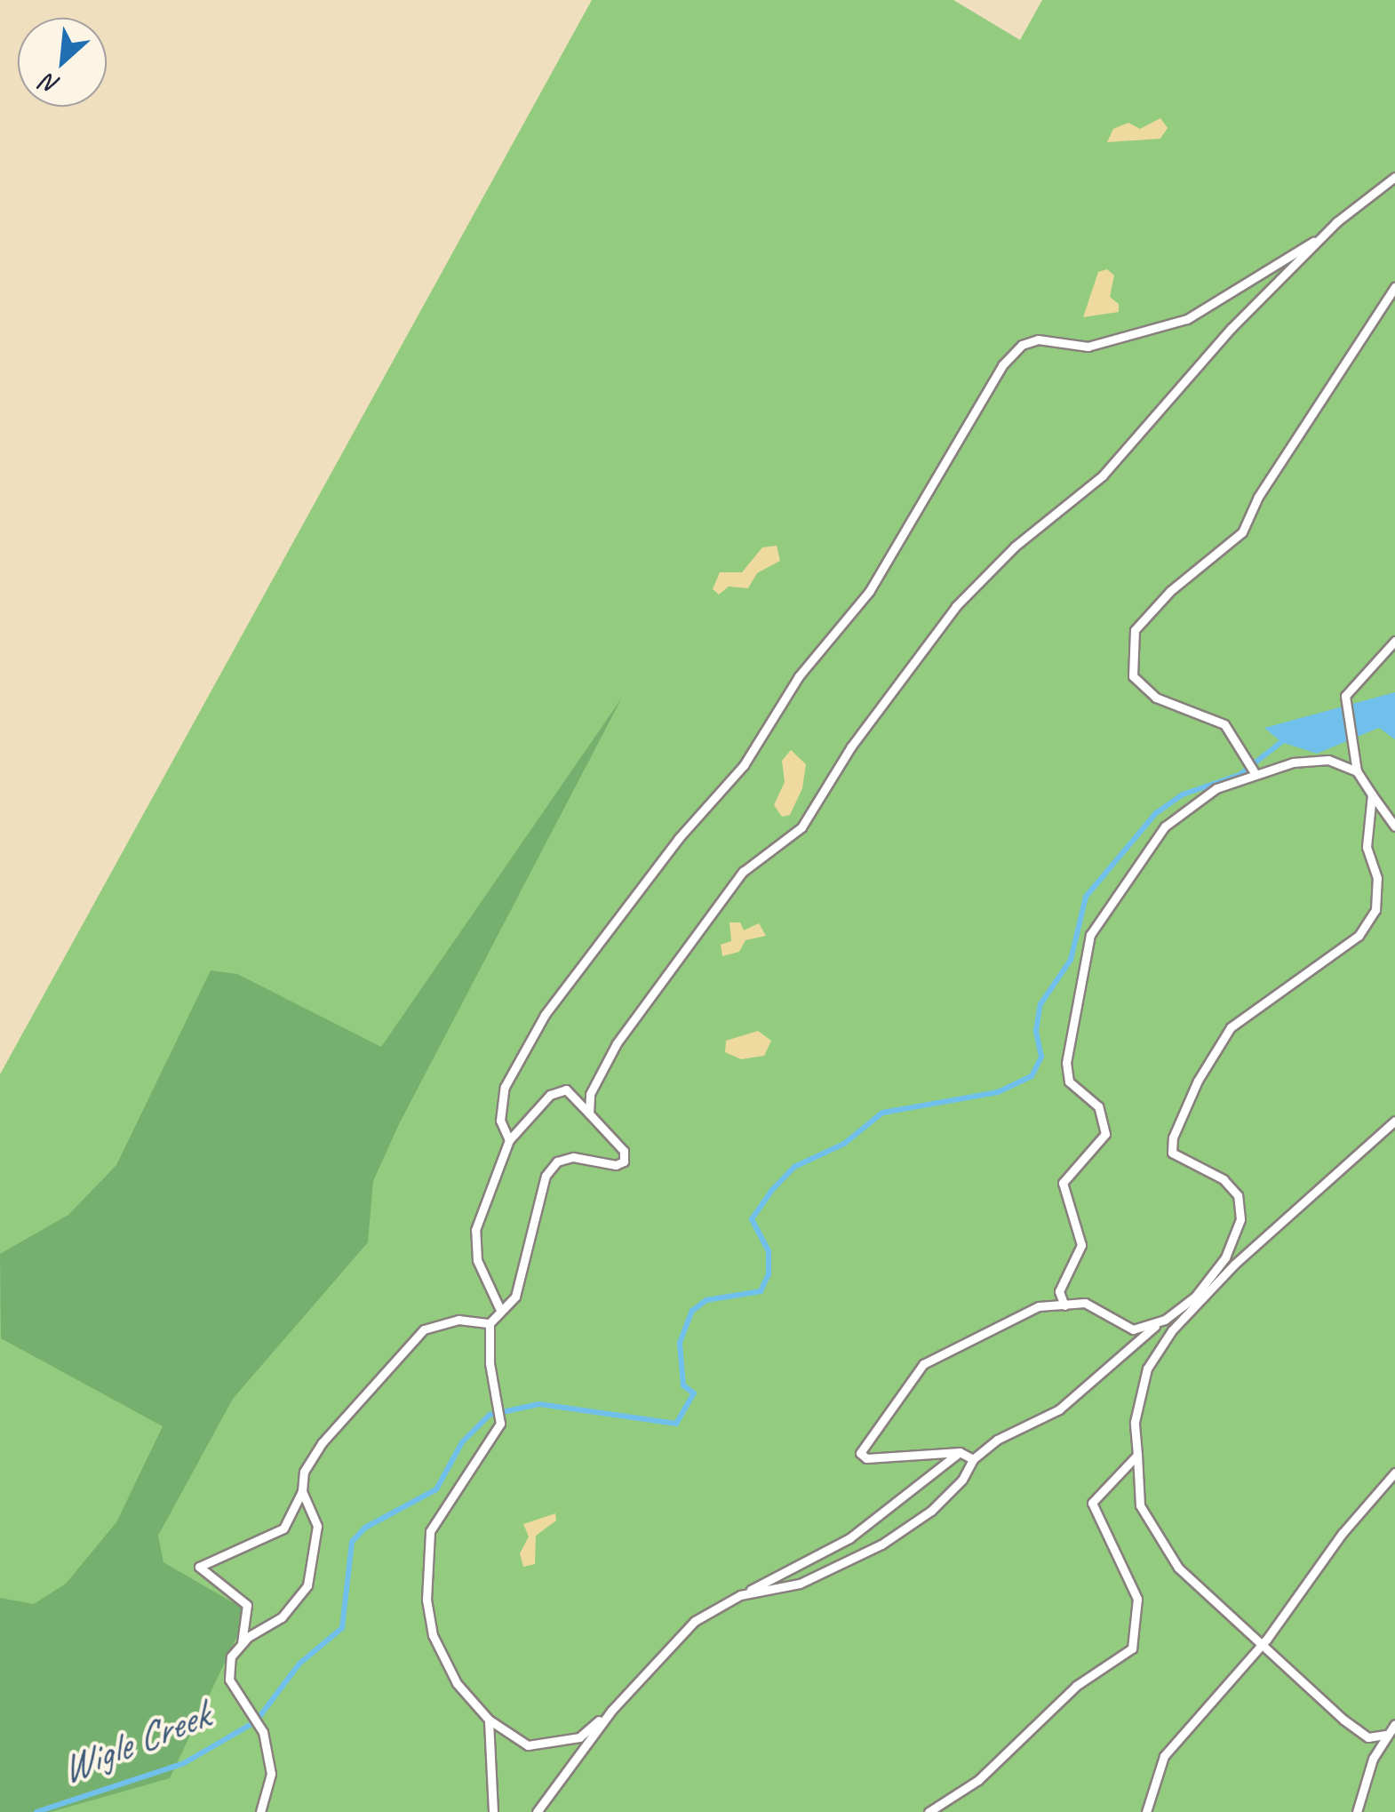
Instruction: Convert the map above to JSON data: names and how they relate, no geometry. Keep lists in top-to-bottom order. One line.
{"water":["Wigle Creek"],"north":"bottom left"}
